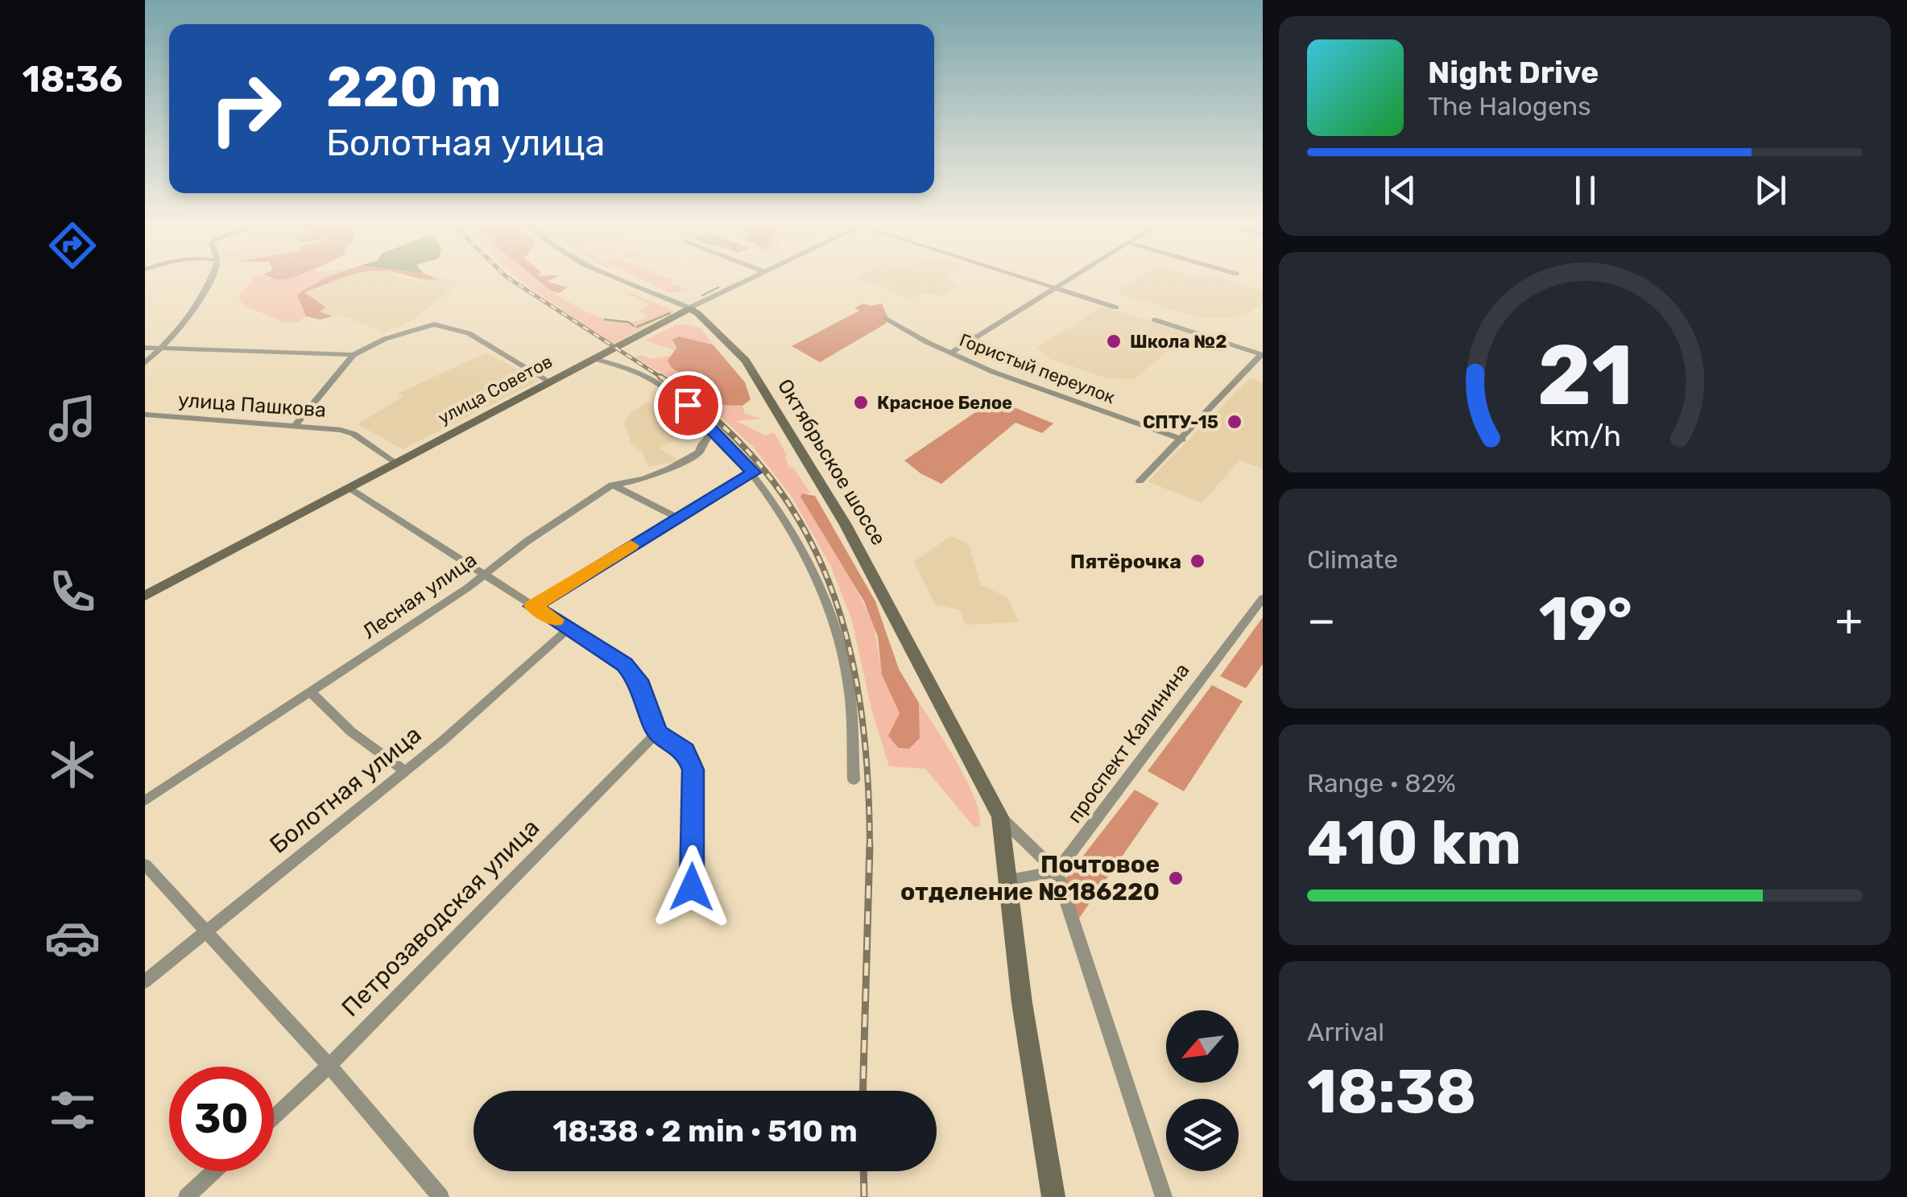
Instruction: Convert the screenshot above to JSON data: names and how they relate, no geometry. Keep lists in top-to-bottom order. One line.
{"streets":{"main road":["улица Советов","Октябрьское шоссе"],"street":["Гористый переулок","улица Пашкова","Лесная улица","проспект Калинина","Болотная улица","Петрозаводская улица"]},"crossings":[["улица Советов","улица Пашкова"],["улица Советов","Октябрьское шоссе"],["Октябрьское шоссе","проспект Калинина"]],"places":["Школа №2","Красное Белое","СПТУ-15","Пятёрочка","Почтовое отделение №186220"],"north":"bottom left","page":{"tabs":"18:36","turn":["220 m","Болотная улица"],"song":["Night Drive","The Halogens"],"tile":["Climate",["Range · 82%","410 km"],["Arrival","18:38"]],"heat":["−","19°","+"],"limit":"30","trip":"18:38 · 2 min · 510 m","gauge":["21","km/h"]}}
